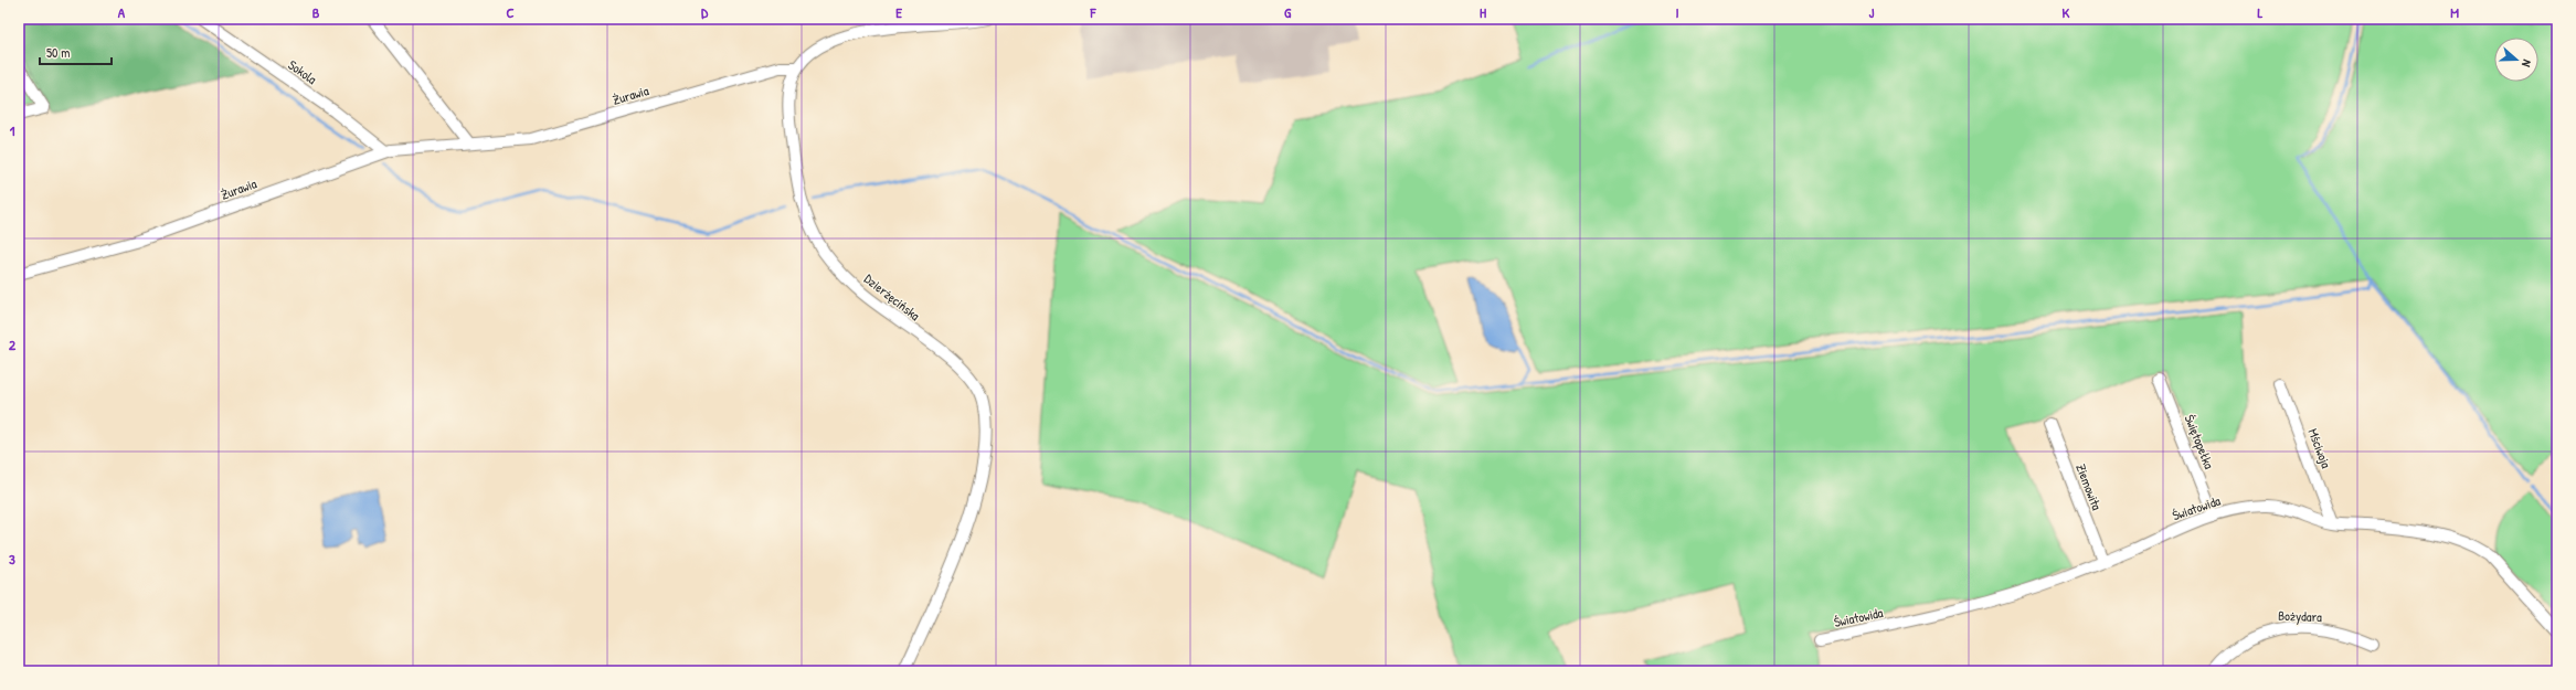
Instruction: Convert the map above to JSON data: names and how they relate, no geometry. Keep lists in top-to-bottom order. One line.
{"streets":{"street":["Sokola","Żurawia","Dzierżęcińska","Świętopełka","Mściwoja","Ziemowita","Światowida","Bożydara"]},"crossings":[["Sokola","Żurawia"],["Żurawia","Dzierżęcińska"],["Świętopełka","Światowida"],["Mściwoja","Światowida"],["Ziemowita","Światowida"]],"scale_bar":"50 m","north":"right","grid":{"columns":["A","B","C","D","E","F","G","H","I","J","K","L","M"],"rows":["1","2","3"]}}
